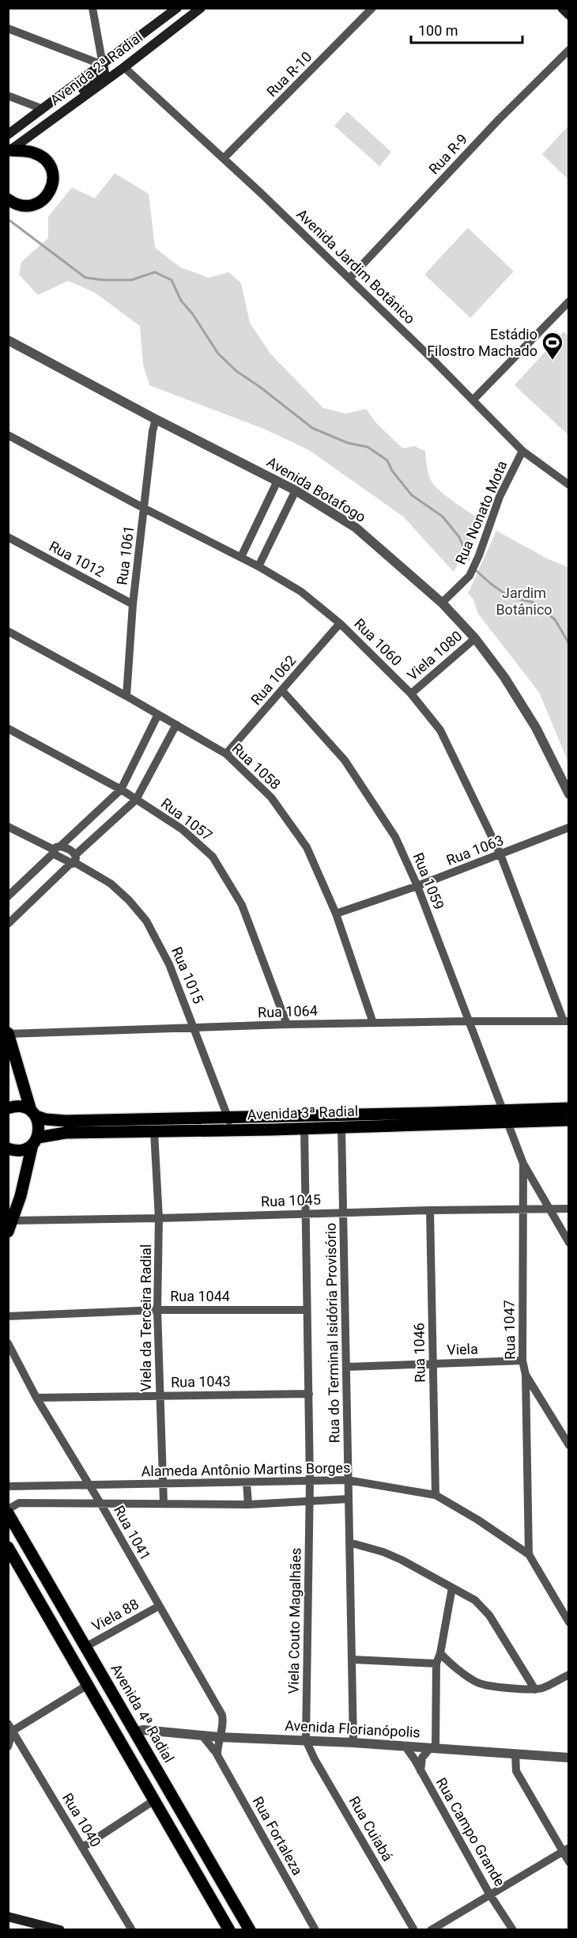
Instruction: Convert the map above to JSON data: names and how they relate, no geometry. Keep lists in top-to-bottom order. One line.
{"streets":{"main road":["Avenida 2ª Radial","Avenida 3ª Radial","Avenida 4ª Radial"],"street":["Rua R-10","Rua R-9","Avenida Jardim Botânico","Avenida Botafogo","Rua Nonato Mota","Rua 1061","Rua 1012","Rua 1060","Viela 1080","Rua 1062","Rua 1058","Rua 1057","Rua 1063","Rua 1059","Rua 1015","Rua 1064","Rua 1045","Rua 1044","Viela da Terceira Radial","Rua 1047","Rua do Terminal Isidória Provisório","Viela","Rua 1046","Rua 1043","Alameda Antônio Martins Borges","Rua 1041","Viela 88","Viela Couto Magalhães","Avenida Florianópolis","Rua 1040","Rua Cuiabá","Rua Campo Grande","Rua Fortaleza"]},"crossings":[["Avenida 2ª Radial","Avenida Jardim Botânico"],["Rua R-10","Avenida Jardim Botânico"],["Rua R-9","Avenida Jardim Botânico"],["Avenida Jardim Botânico","Rua Nonato Mota"],["Avenida Botafogo","Rua Nonato Mota"],["Avenida Botafogo","Rua 1061"],["Avenida Botafogo","Viela 1080"],["Rua 1061","Rua 1012"],["Rua 1061","Rua 1060"],["Rua 1061","Rua 1058"],["Rua 1060","Viela 1080"],["Rua 1060","Rua 1062"],["Rua 1060","Rua 1063"],["Rua 1060","Rua 1064"],["Rua 1062","Rua 1058"],["Rua 1062","Rua 1059"],["Rua 1058","Rua 1063"],["Rua 1058","Rua 1064"],["Rua 1057","Rua 1064"],["Rua 1063","Rua 1059"],["Rua 1059","Rua 1064"],["Rua 1059","Rua 1047"],["Rua 1015","Rua 1064"],["Rua 1015","Avenida 3ª Radial"],["Avenida 3ª Radial","Viela da Terceira Radial"],["Avenida 3ª Radial","Rua 1047"],["Avenida 3ª Radial","Rua do Terminal Isidória Provisório"],["Rua 1045","Viela da Terceira Radial"],["Rua 1045","Rua 1047"],["Rua 1045","Rua do Terminal Isidória Provisório"],["Rua 1045","Rua 1046"],["Rua 1044","Viela da Terceira Radial"],["Rua 1044","Rua do Terminal Isidória Provisório"],["Viela da Terceira Radial","Rua 1043"],["Viela da Terceira Radial","Alameda Antônio Martins Borges"],["Rua 1047","Viela"],["Rua 1047","Alameda Antônio Martins Borges"],["Rua do Terminal Isidória Provisório","Viela"],["Rua do Terminal Isidória Provisório","Rua 1043"],["Rua do Terminal Isidória Provisório","Alameda Antônio Martins Borges"],["Rua do Terminal Isidória Provisório","Viela Couto Magalhães"],["Rua do Terminal Isidória Provisório","Avenida Florianópolis"],["Viela","Rua 1046"],["Rua 1046","Alameda Antônio Martins Borges"],["Rua 1043","Rua 1041"],["Alameda Antônio Martins Borges","Rua 1041"],["Rua 1041","Viela 88"],["Rua 1041","Avenida Florianópolis"],["Viela 88","Avenida 4ª Radial"],["Viela Couto Magalhães","Avenida Florianópolis"],["Viela Couto Magalhães","Rua Cuiabá"],["Avenida 4ª Radial","Avenida Florianópolis"],["Avenida Florianópolis","Rua Cuiabá"],["Avenida Florianópolis","Rua Campo Grande"],["Avenida Florianópolis","Rua Fortaleza"]],"parks":["Jardim Botânico"],"places":{"sports":["Estádio Filostro Machado"]},"scale_bar":"100 m"}
